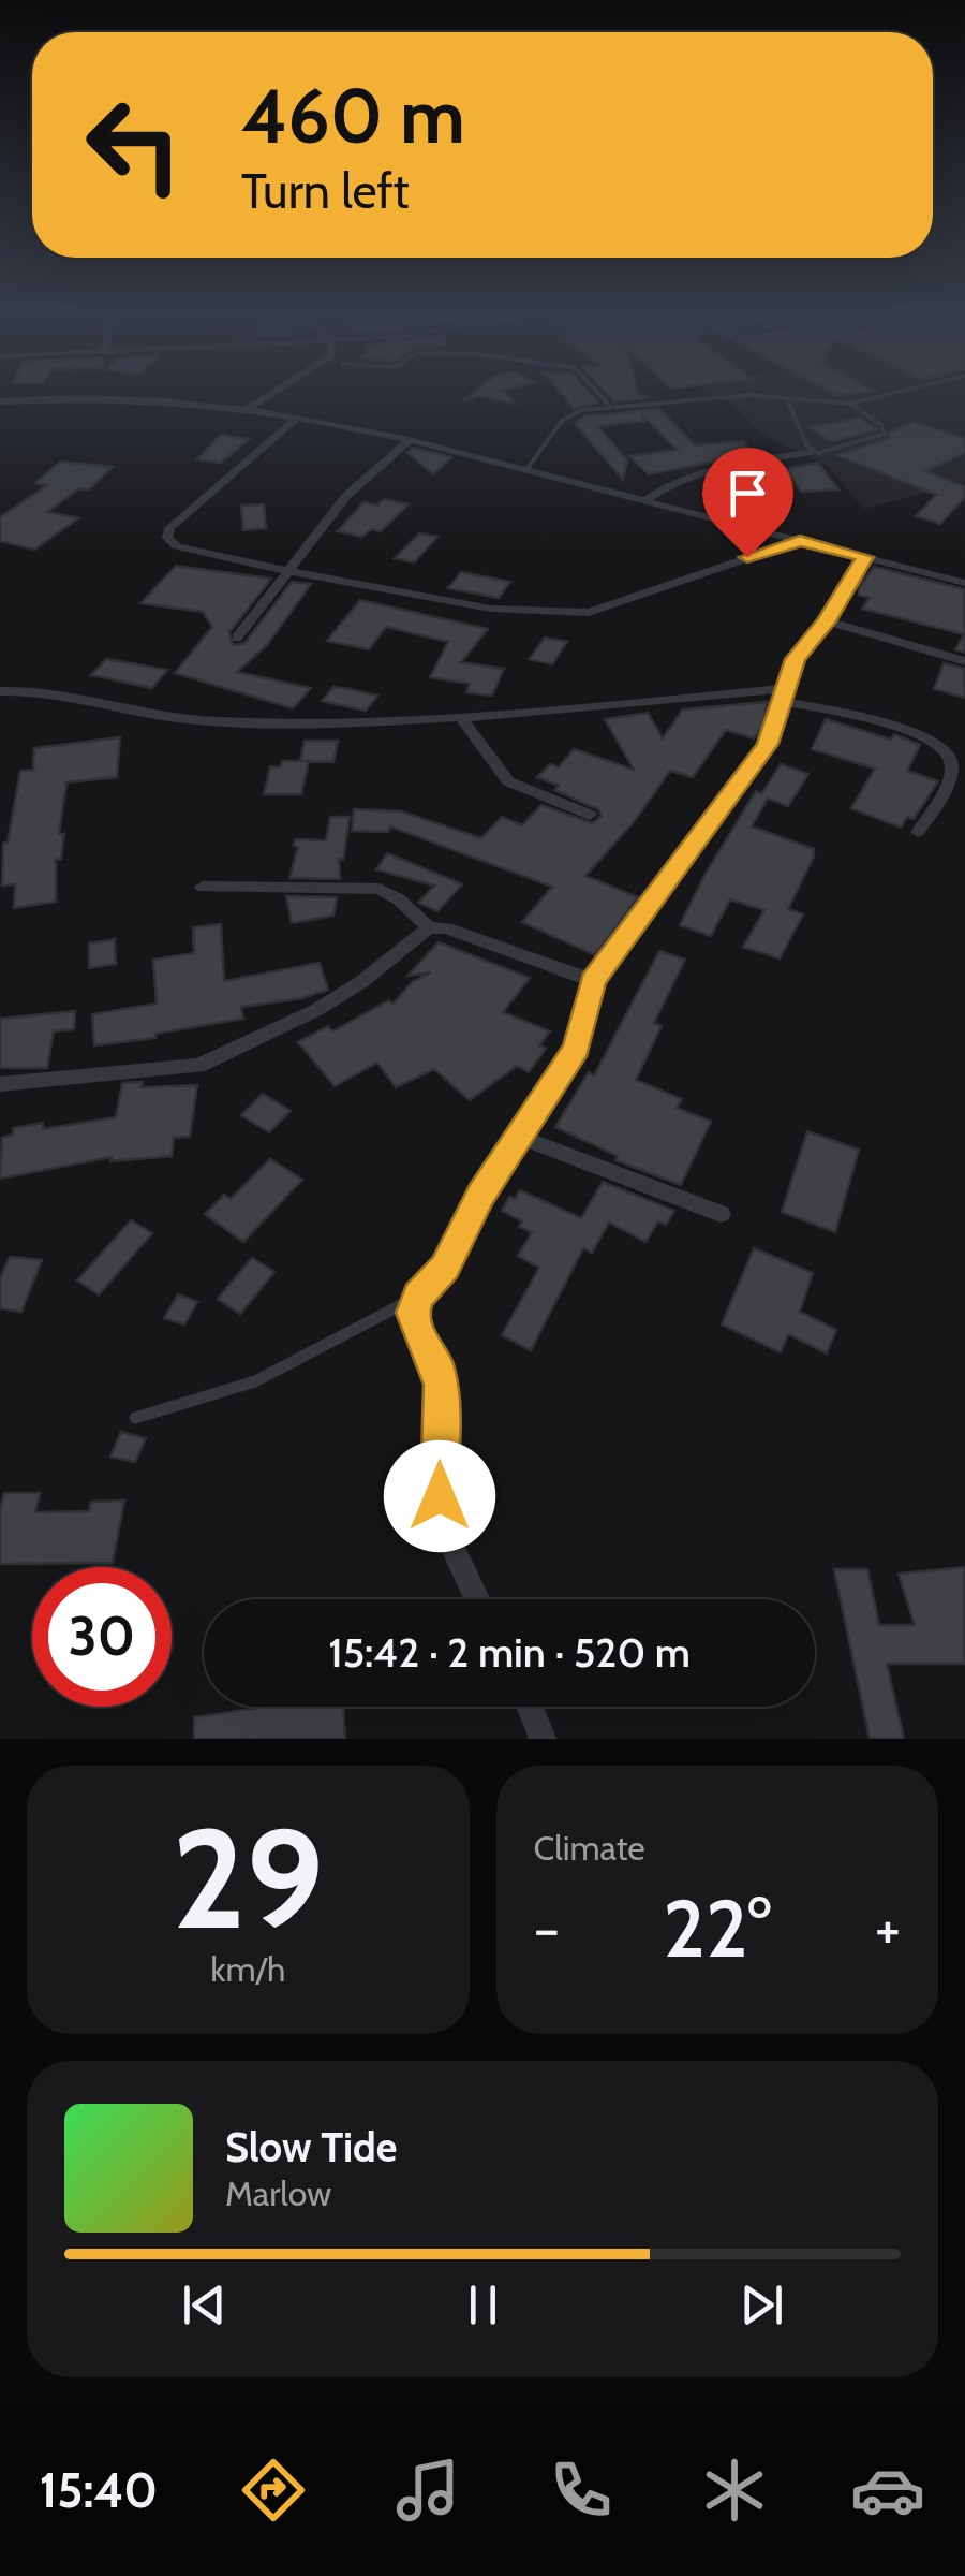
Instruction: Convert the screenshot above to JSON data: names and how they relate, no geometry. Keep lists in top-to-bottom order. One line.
{"page":{"turn":["460 m","Turn left"],"limit":"30","trip":"15:42 · 2 min · 520 m","tile":[["29","km/h"],"Climate"],"heat":["−","22°","+"],"song":["Slow Tide","Marlow"],"tabs":"15:40"}}
